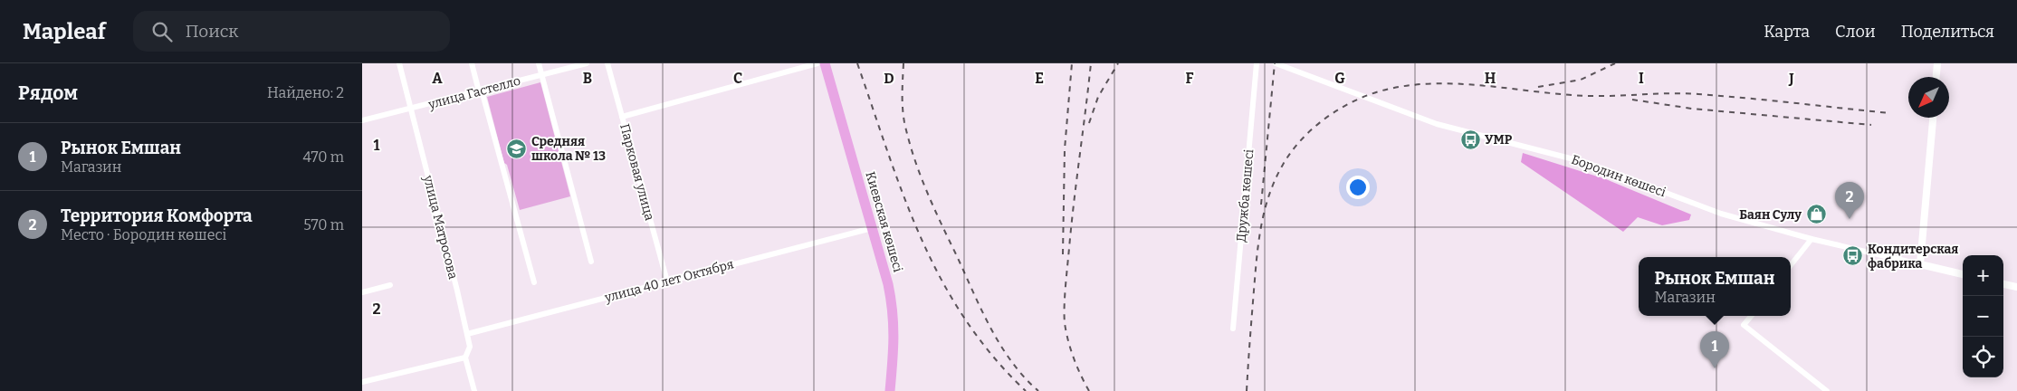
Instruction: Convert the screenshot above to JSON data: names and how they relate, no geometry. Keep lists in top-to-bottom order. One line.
{"streets":{"highway":["Киевская көшесі"],"street":["улица Гастелло","Парковая улица","Бородин көшесі","Дружба көшесі","улица Матросова","улица 40 лет Октября"]},"crossings":[["улица Гастелло","улица Матросова"],["Парковая улица","улица 40 лет Октября"],["Киевская көшесі","улица 40 лет Октября"],["улица Матросова","улица 40 лет Октября"]],"places":{"bus stop":["УМР","Кондитерская фабрика"],"school or university":["Средняя школа № 13"],"shop":["Баян Сулу"]},"north":"bottom left","page":{"header":"Mapleaf","search":"Поиск","nav":["Карта","Слои","Поделиться"],"heading":["Рядом","Найдено: 2"],"list":[{"mark":"1","name":"Рынок Емшан","note":"Магазин","value":"470 m"},{"mark":"2","name":"Территория Комфорта","note":"Место · Бородин көшесі","value":"570 m"}],"pins":["2","1"],"map_buttons":["+","−"],"popup":["Рынок Емшан","Магазин"]},"grid":{"columns":["A","B","C","D","E","F","G","H","I","J"],"rows":["1","2"]}}
